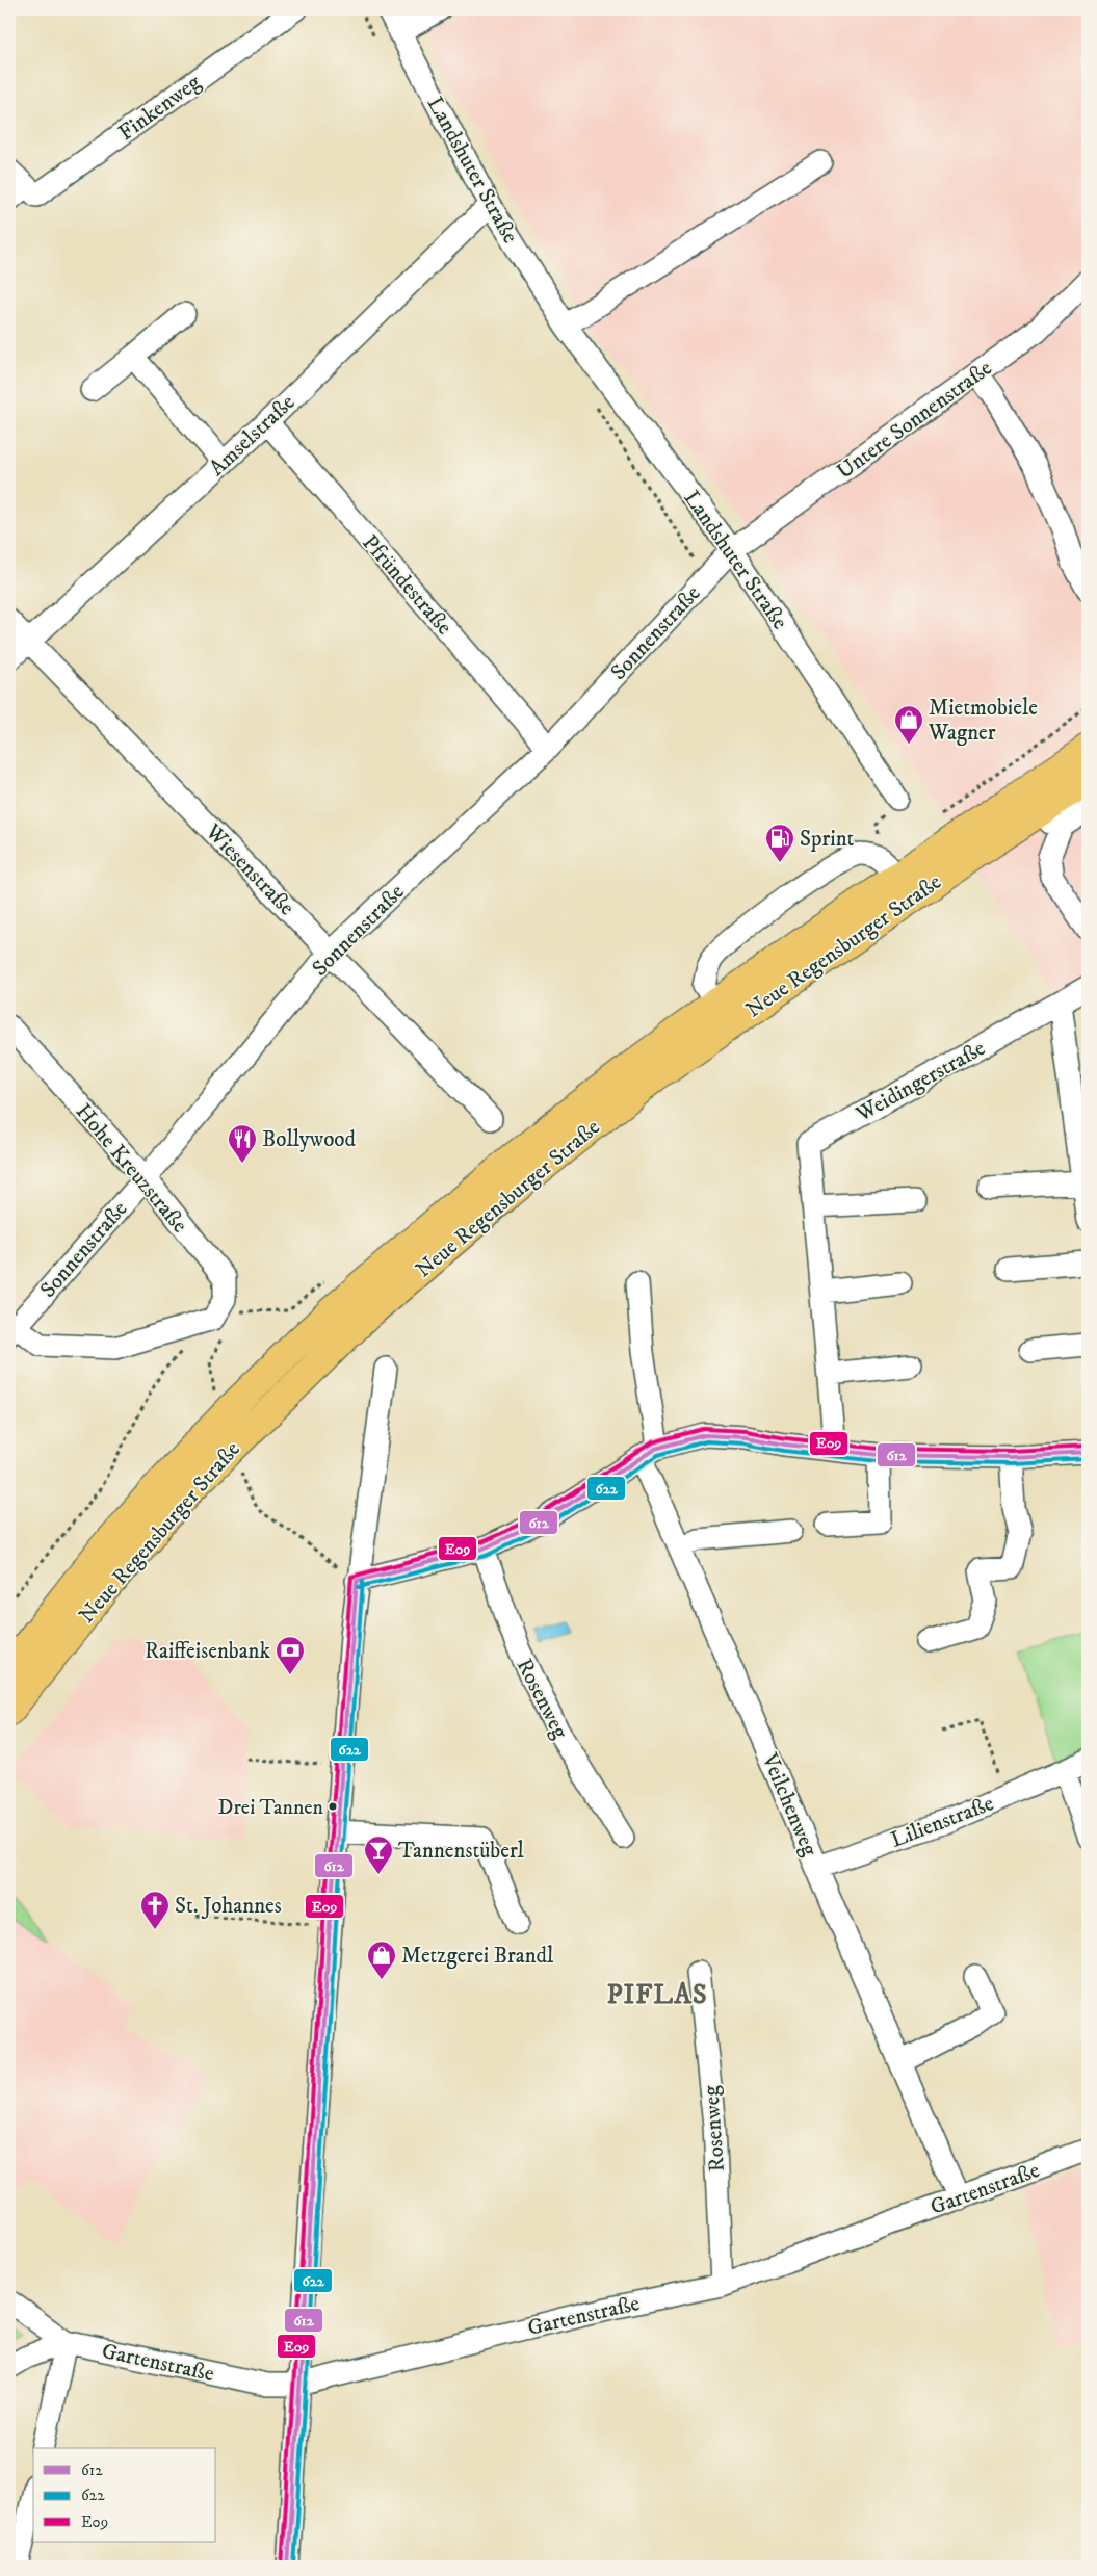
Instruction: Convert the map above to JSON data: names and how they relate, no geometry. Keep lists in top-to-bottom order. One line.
{"streets":{"highway":["Neue Regensburger Straße"],"street":["Finkenweg","Landshuter Straße","Untere Sonnenstraße","Amselstraße","Pfründestraße","Sonnenstraße","Wiesenstraße","Weidingerstraße","Hohe Kreuzstraße","Rosenweg","Veilchenweg","Lilienstraße","Gartenstraße"]},"crossings":[["Landshuter Straße","Untere Sonnenstraße"],["Landshuter Straße","Amselstraße"],["Landshuter Straße","Sonnenstraße"],["Untere Sonnenstraße","Sonnenstraße"],["Amselstraße","Pfründestraße"],["Amselstraße","Wiesenstraße"],["Pfründestraße","Sonnenstraße"],["Sonnenstraße","Wiesenstraße"],["Sonnenstraße","Hohe Kreuzstraße"],["Rosenweg","Gartenstraße"],["Veilchenweg","Lilienstraße"],["Veilchenweg","Gartenstraße"]],"districts":["PIFLAS"],"places":{"shop":["Mietmobiele Wagner","Metzgerei Brandl"],"fuel station":["Sprint"],"restaurant":["Bollywood"],"bank":["Raiffeisenbank"],"other":["Drei Tannen"],"bar":["Tannenstüberl"],"church":["St. Johannes"]},"lines":["transit line E09","transit line 612","transit line 622"],"legend":["612","622","E09"]}
